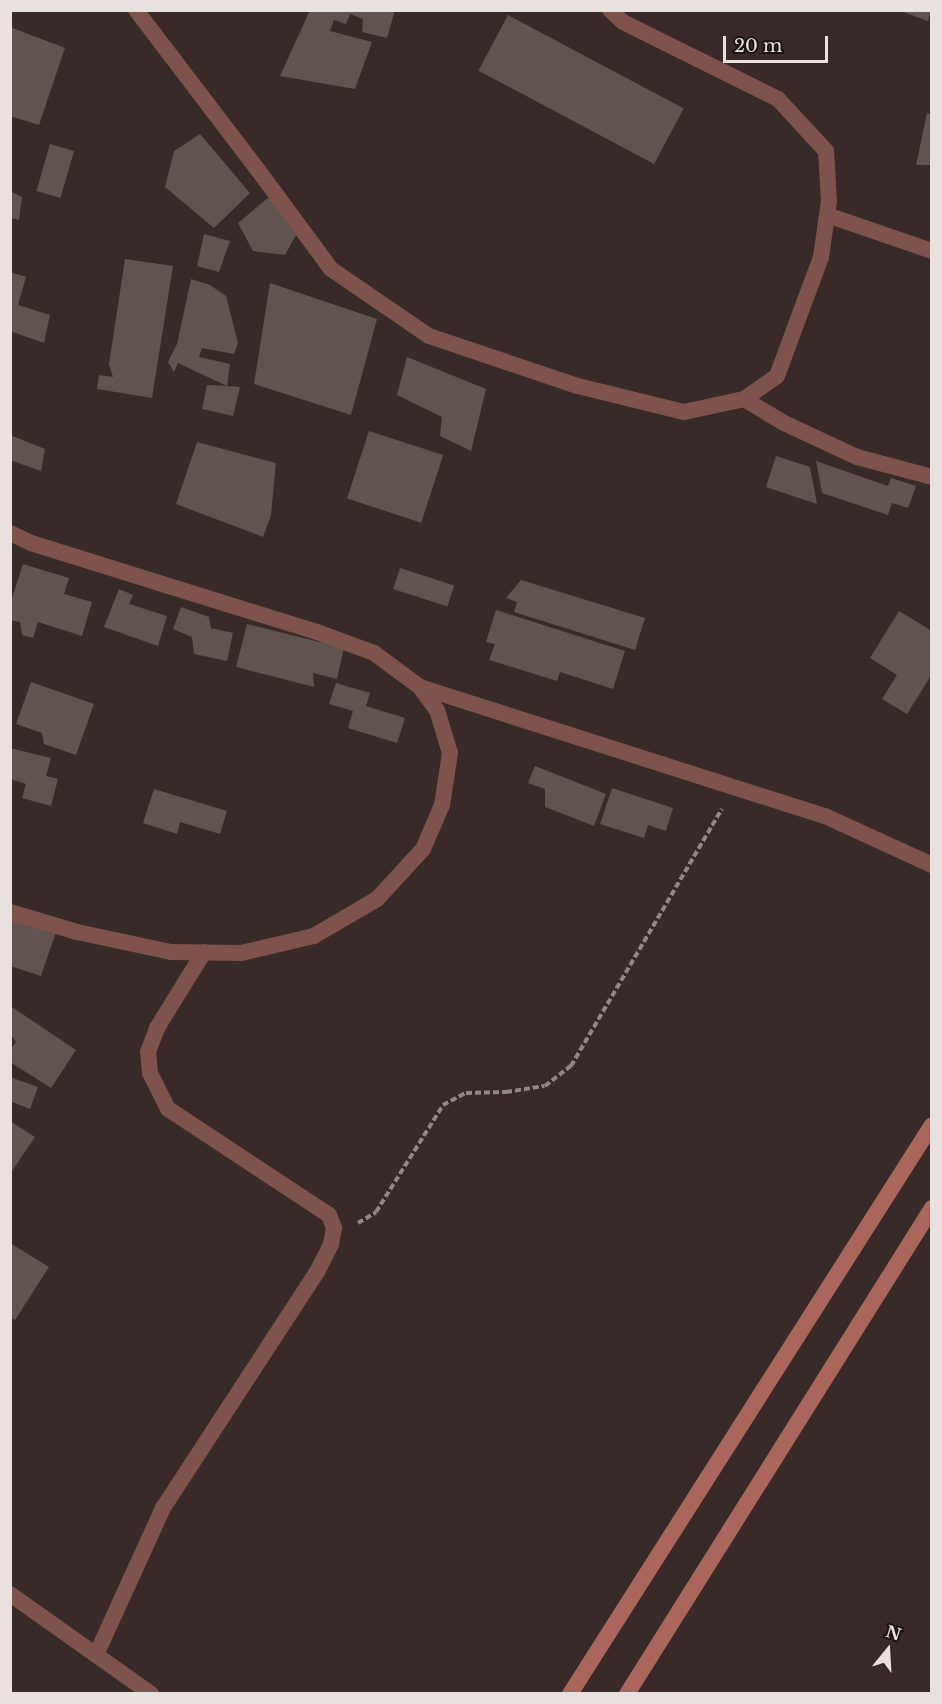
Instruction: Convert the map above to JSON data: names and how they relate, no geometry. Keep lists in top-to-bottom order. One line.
{"scale_bar":"20 m","north":"top"}
